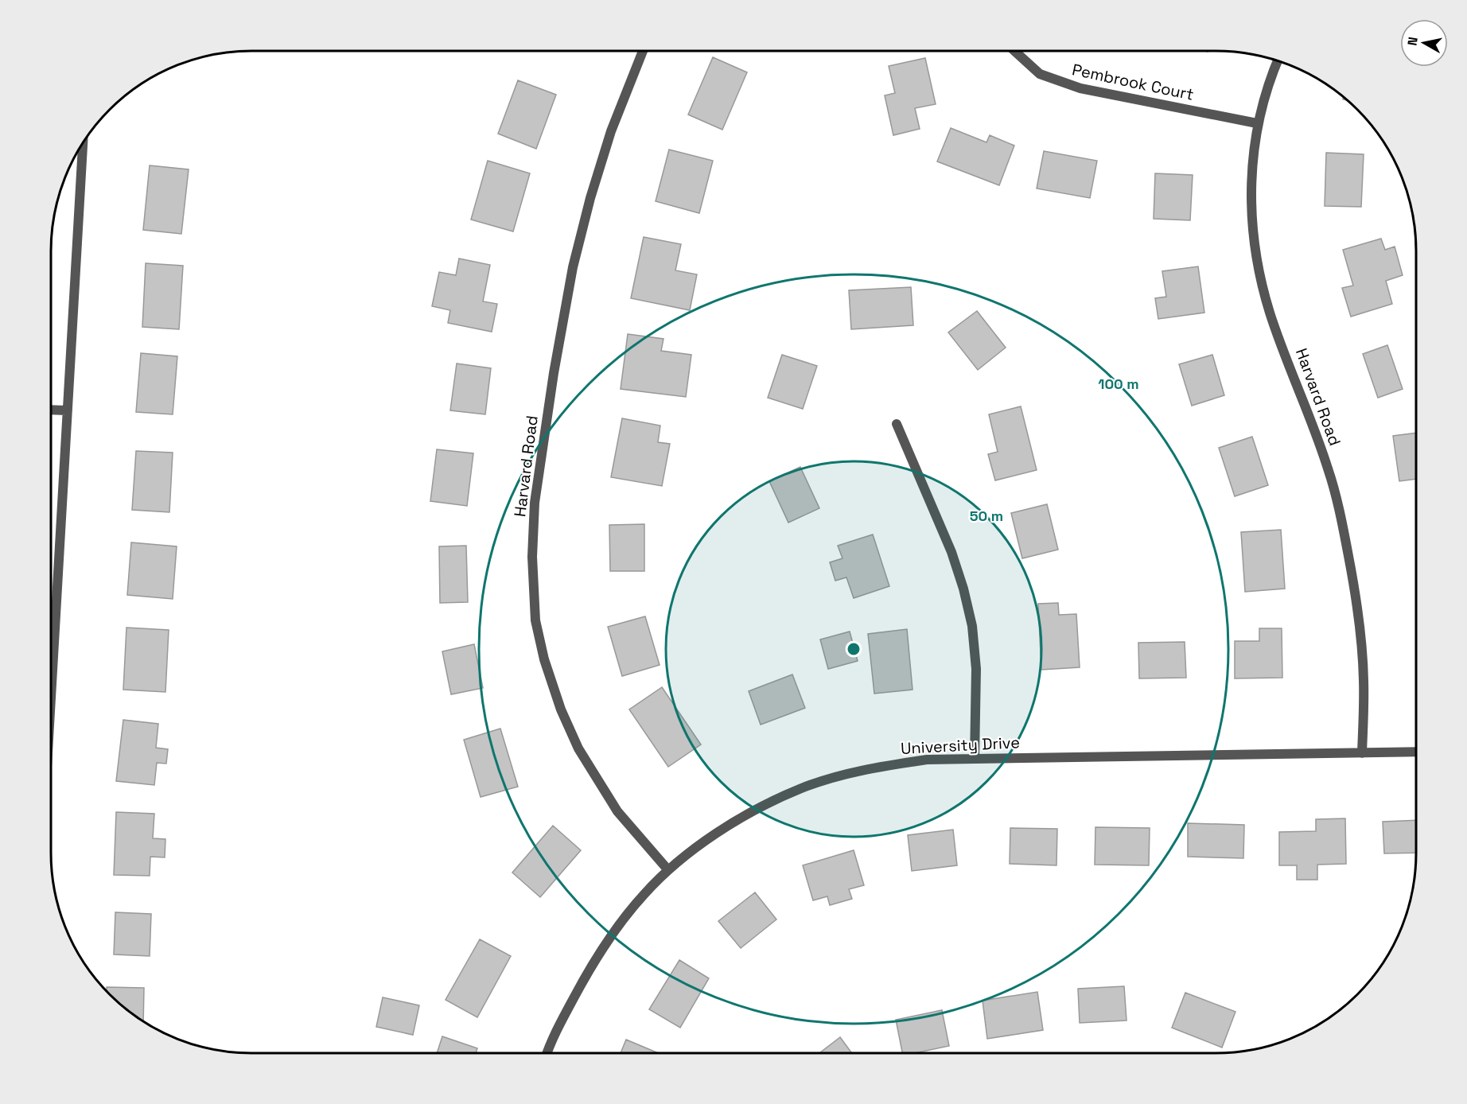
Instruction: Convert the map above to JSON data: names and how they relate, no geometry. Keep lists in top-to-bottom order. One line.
{"streets":{"street":["Pembrook Court","Harvard Road","University Drive"]},"crossings":[["Pembrook Court","Harvard Road"],["Harvard Road","University Drive"]],"north":"left","rings":["100 m","50 m"]}
